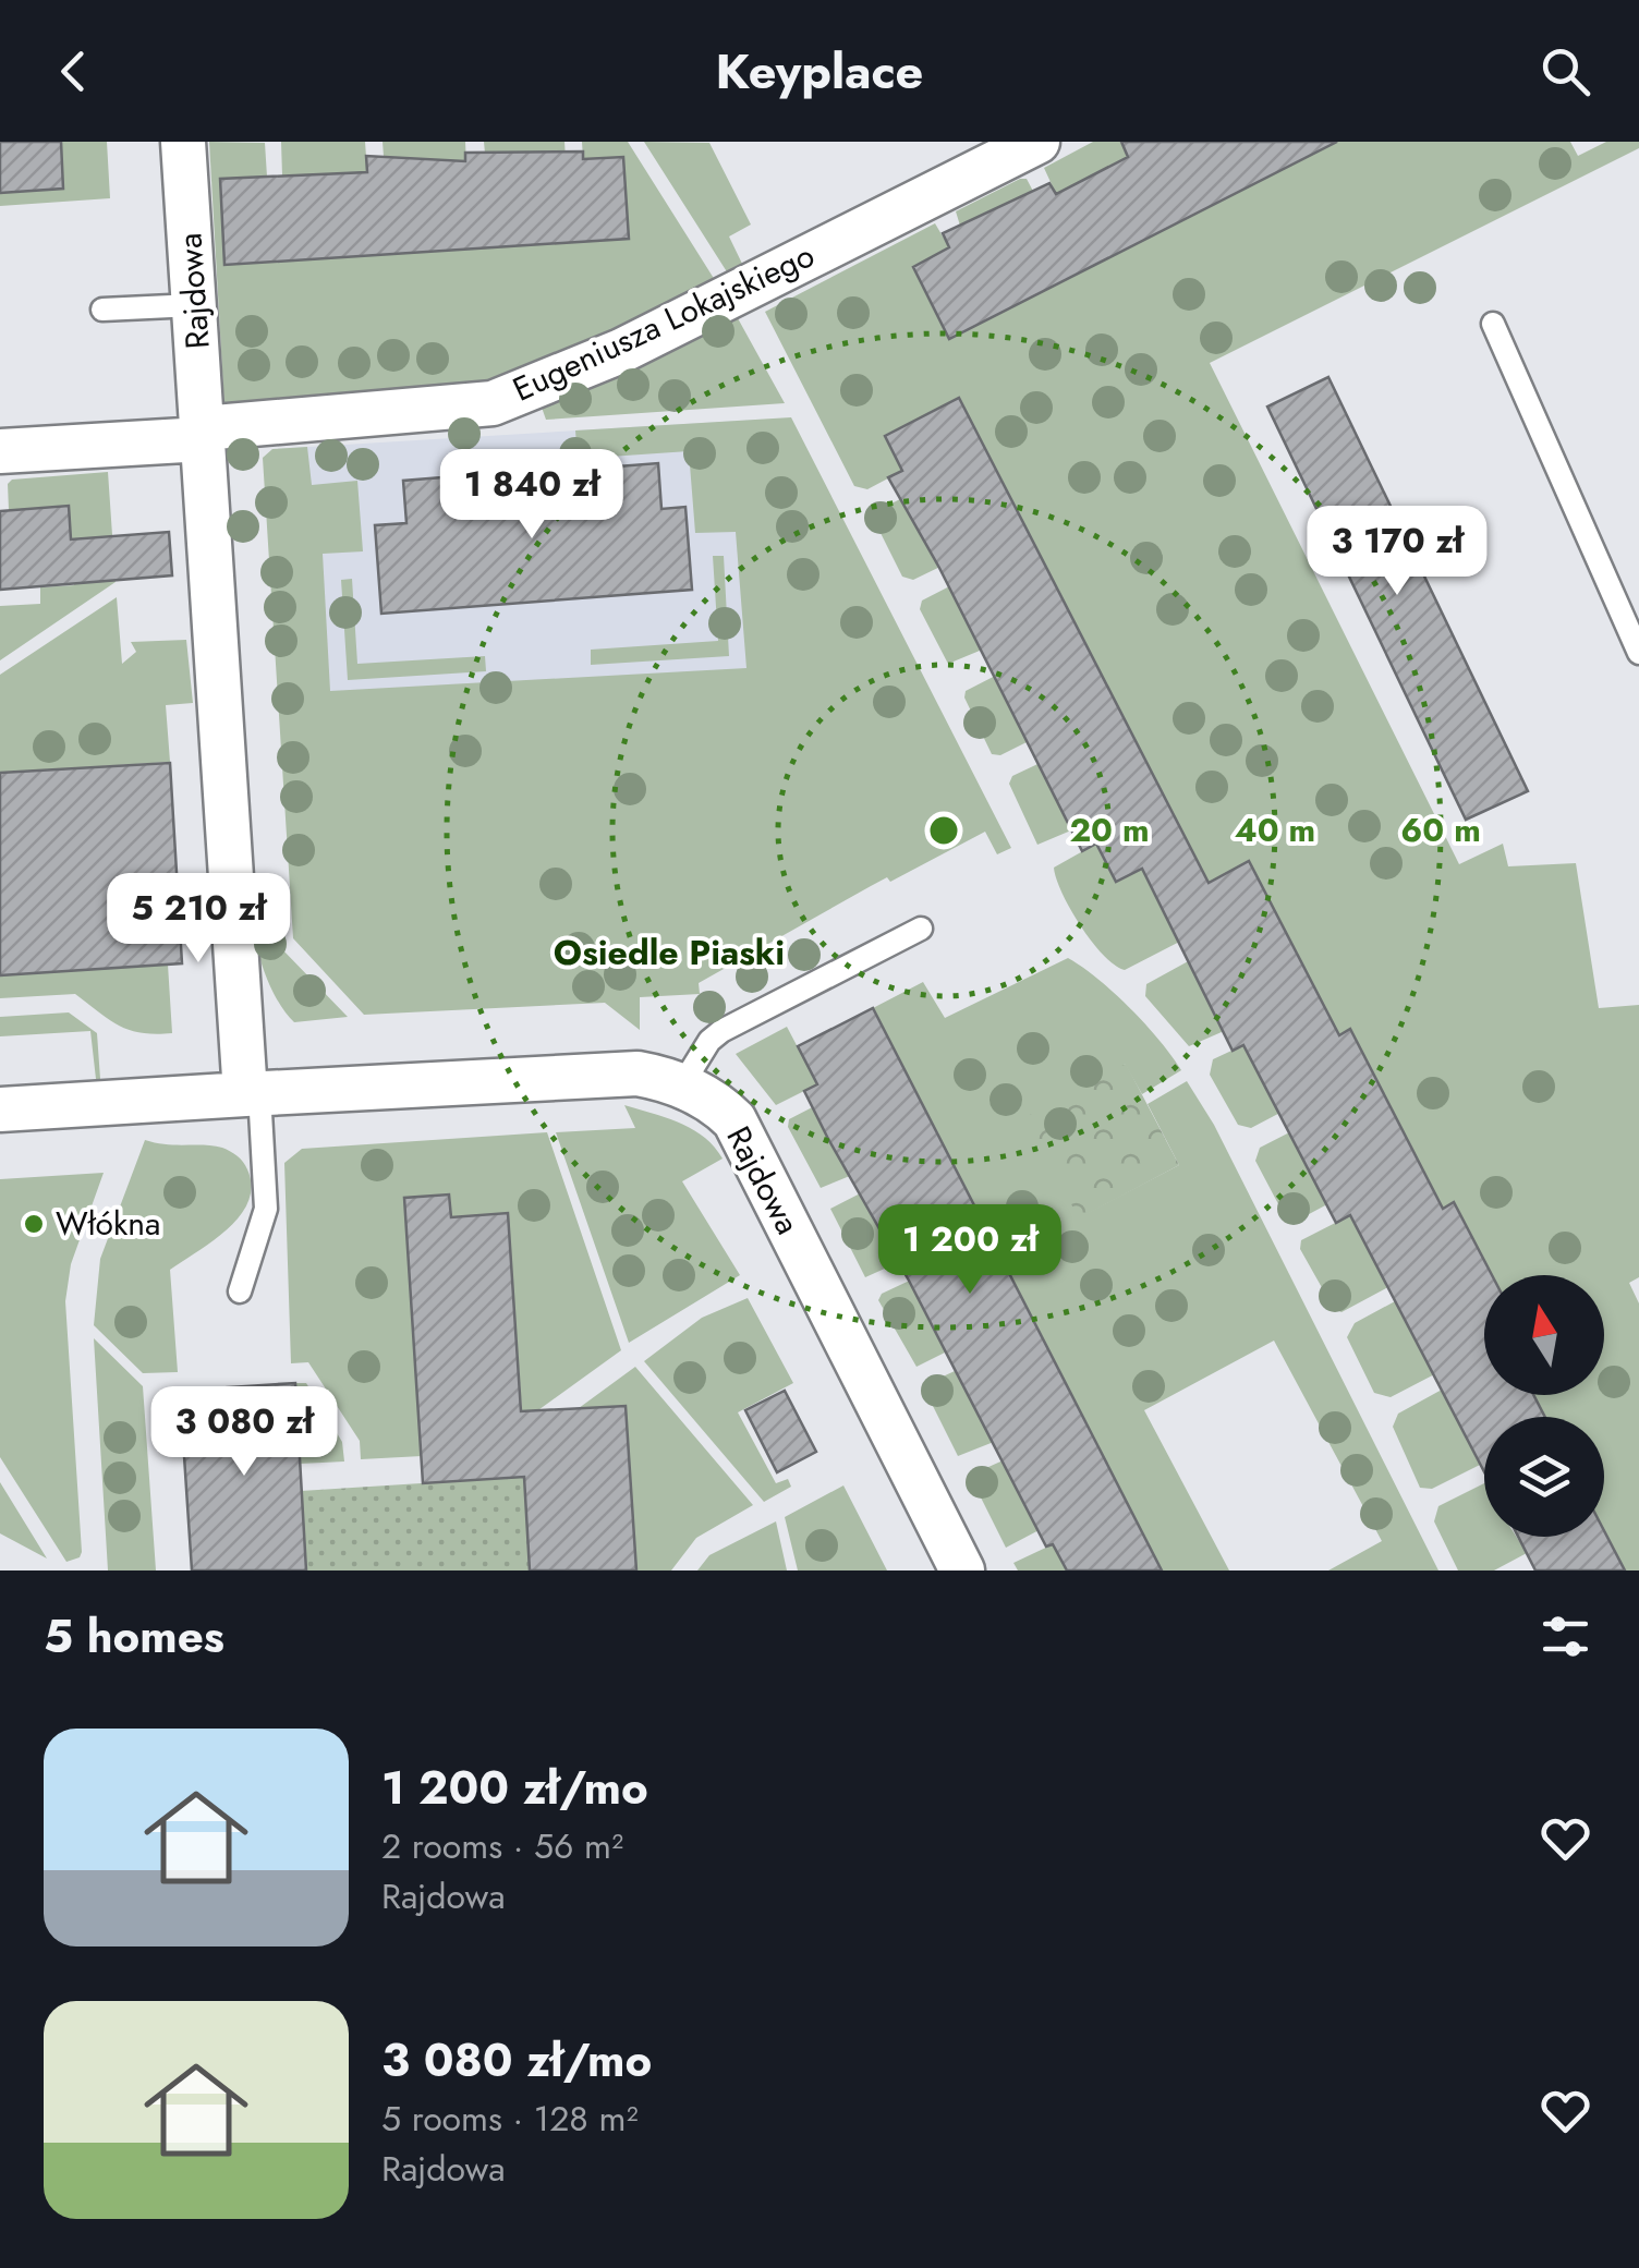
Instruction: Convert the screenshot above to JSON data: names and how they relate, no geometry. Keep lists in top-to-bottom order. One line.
{"streets":{"street":["Rajdowa","Eugeniusza Lokajskiego"]},"crossings":[["Rajdowa","Eugeniusza Lokajskiego"]],"districts":["Osiedle Piaski"],"places":["Włókna"],"north":"top","page":{"header":"Keyplace","price":["1 840 zł","3 170 zł","5 210 zł","1 200 zł","3 080 zł"],"heading":"5 homes","list":[{"name":"1 200 zł/mo","note":"2 rooms · 56 m² · Rajdowa"},{"name":"3 080 zł/mo","note":"5 rooms · 128 m² · Rajdowa"}]},"rings":["20 m","40 m","60 m"]}
